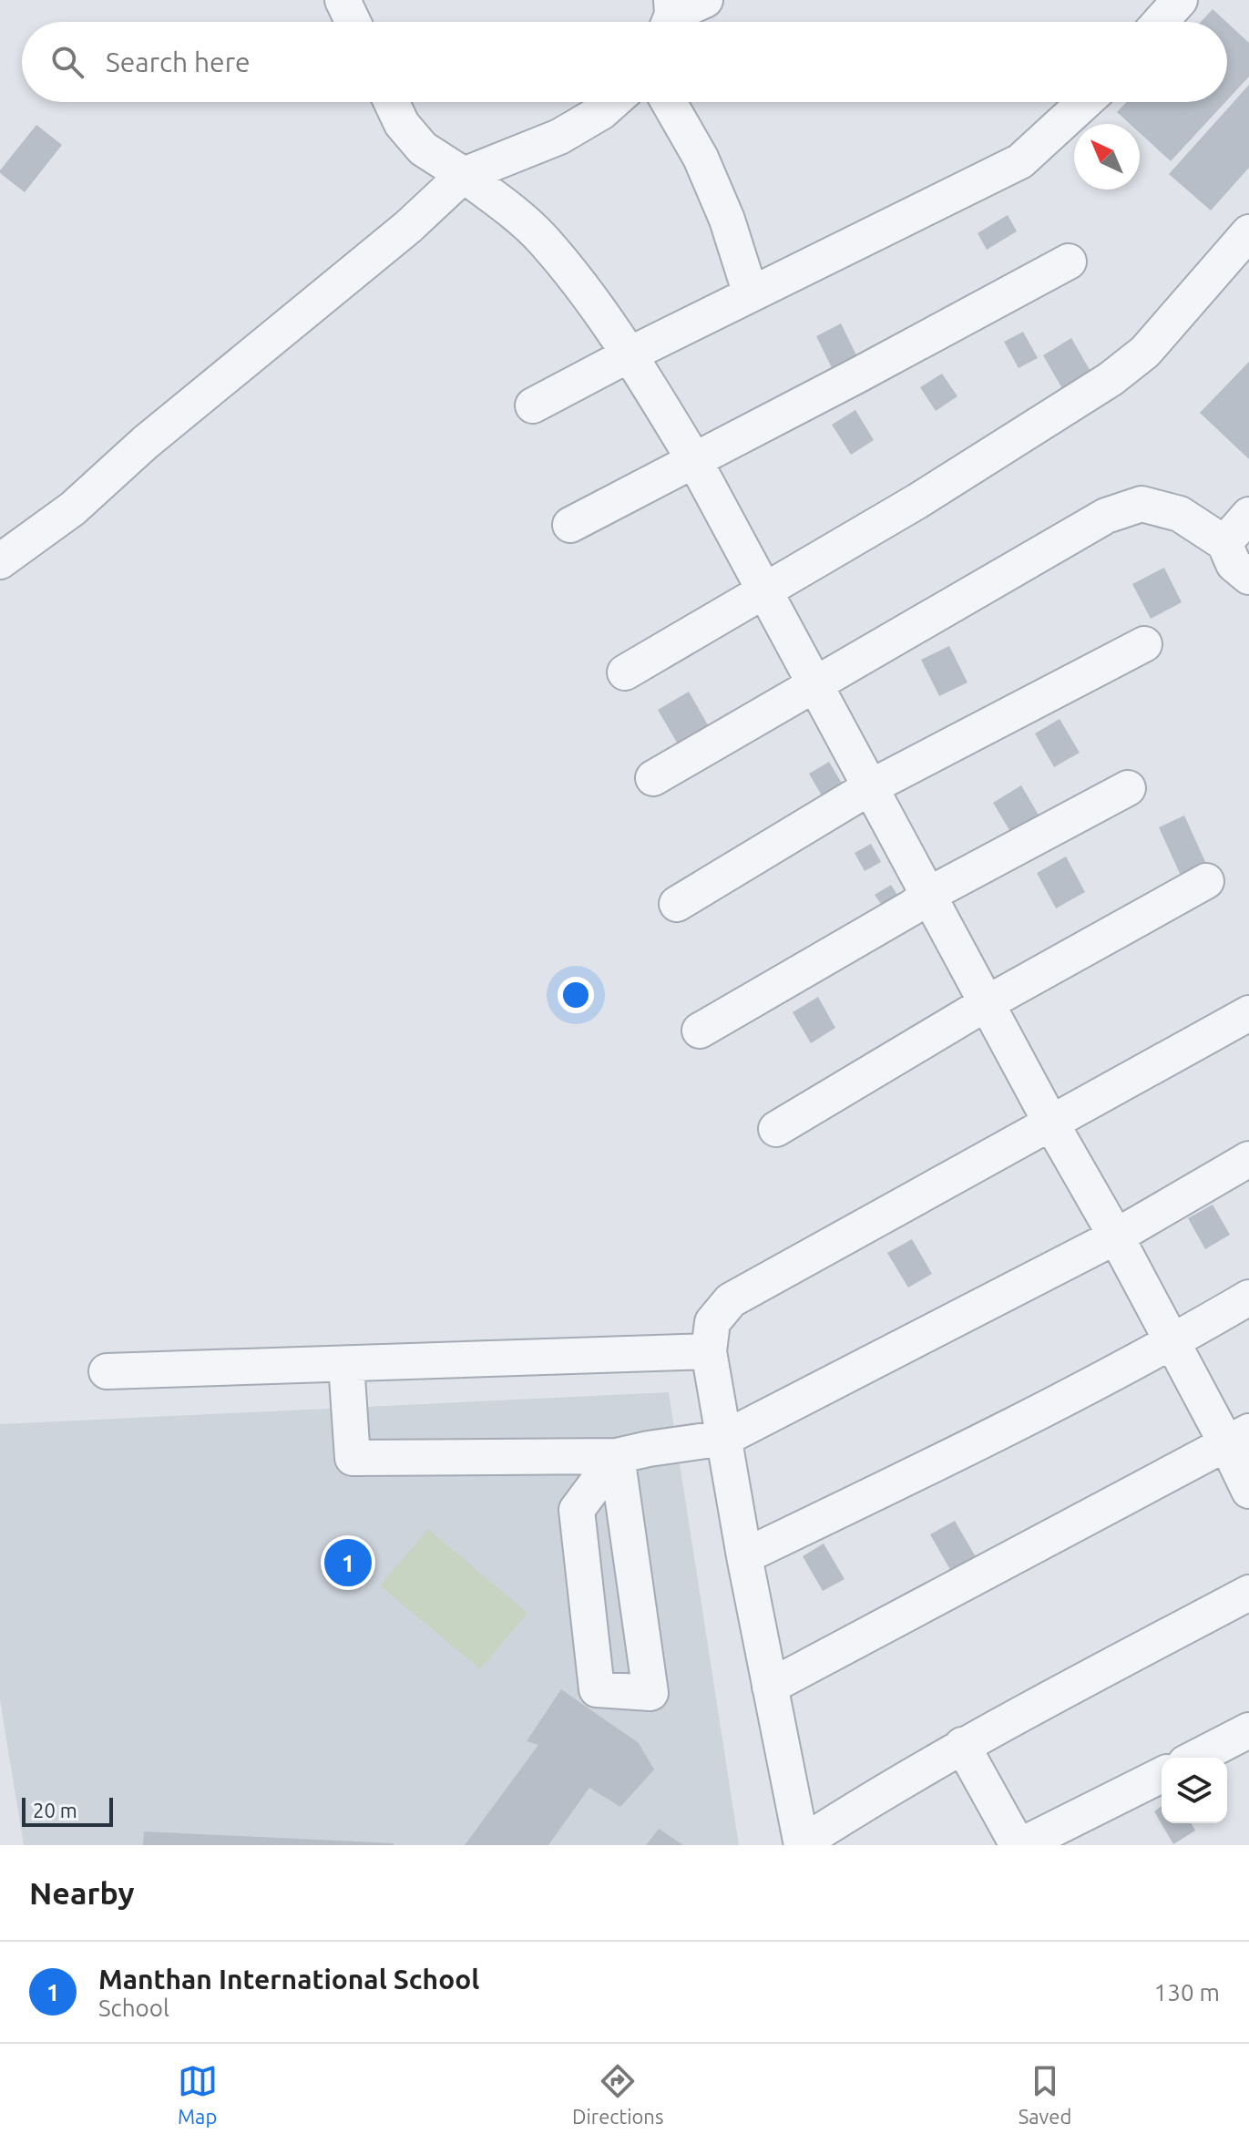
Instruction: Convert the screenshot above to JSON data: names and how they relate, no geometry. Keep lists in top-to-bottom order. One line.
{"scale_bar":"20 m","north":"top left","page":{"search":"Search here","pins":"1","scale":"20 m","heading":"Nearby","list":[{"mark":"1","name":"Manthan International School","note":"School","value":"130 m"}],"nav":["Map","Directions","Saved"]}}
